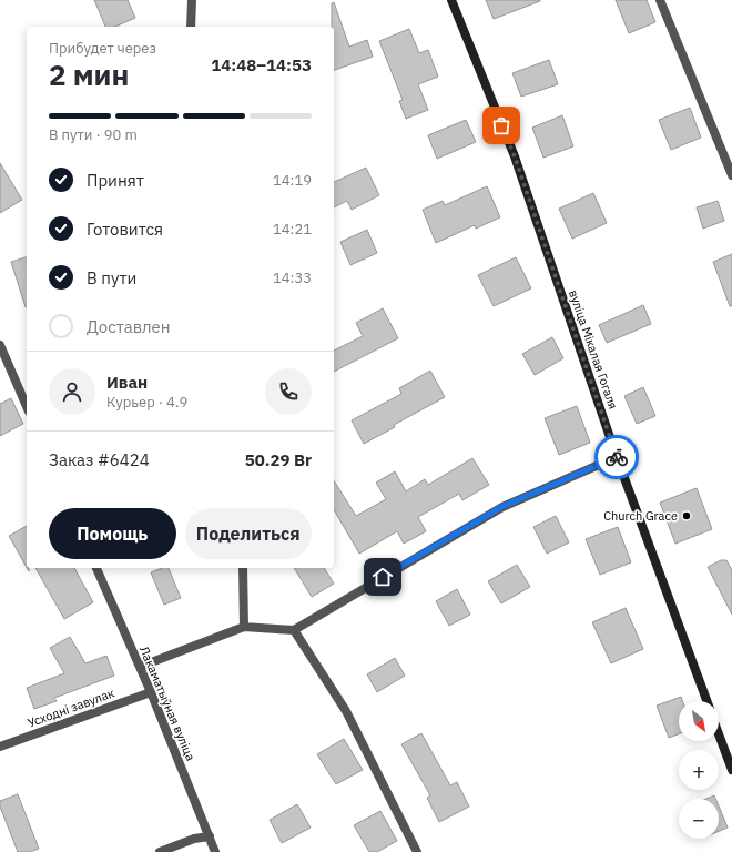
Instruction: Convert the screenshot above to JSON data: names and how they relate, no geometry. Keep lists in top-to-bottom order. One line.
{"streets":{"street":["вуліца Мікалая Гогаля","Лакаматыўная вуліца","Усходні завулак"]},"crossings":[["Лакаматыўная вуліца","Усходні завулак"]],"places":["Church Grace"],"north":"bottom right","page":{"heading":["2 мин","Прибудет через","14:48–14:53"],"panel":["Иван","Курьер · 4.9","Заказ #6424","50.29 Br"],"bar":"В пути · 90 m","list":[["Принят","14:19"],["Готовится","14:21"],["В пути","14:33"],"Доставлен"],"buttons":["Помощь","Поделиться"],"map_buttons":["+","−"]}}
